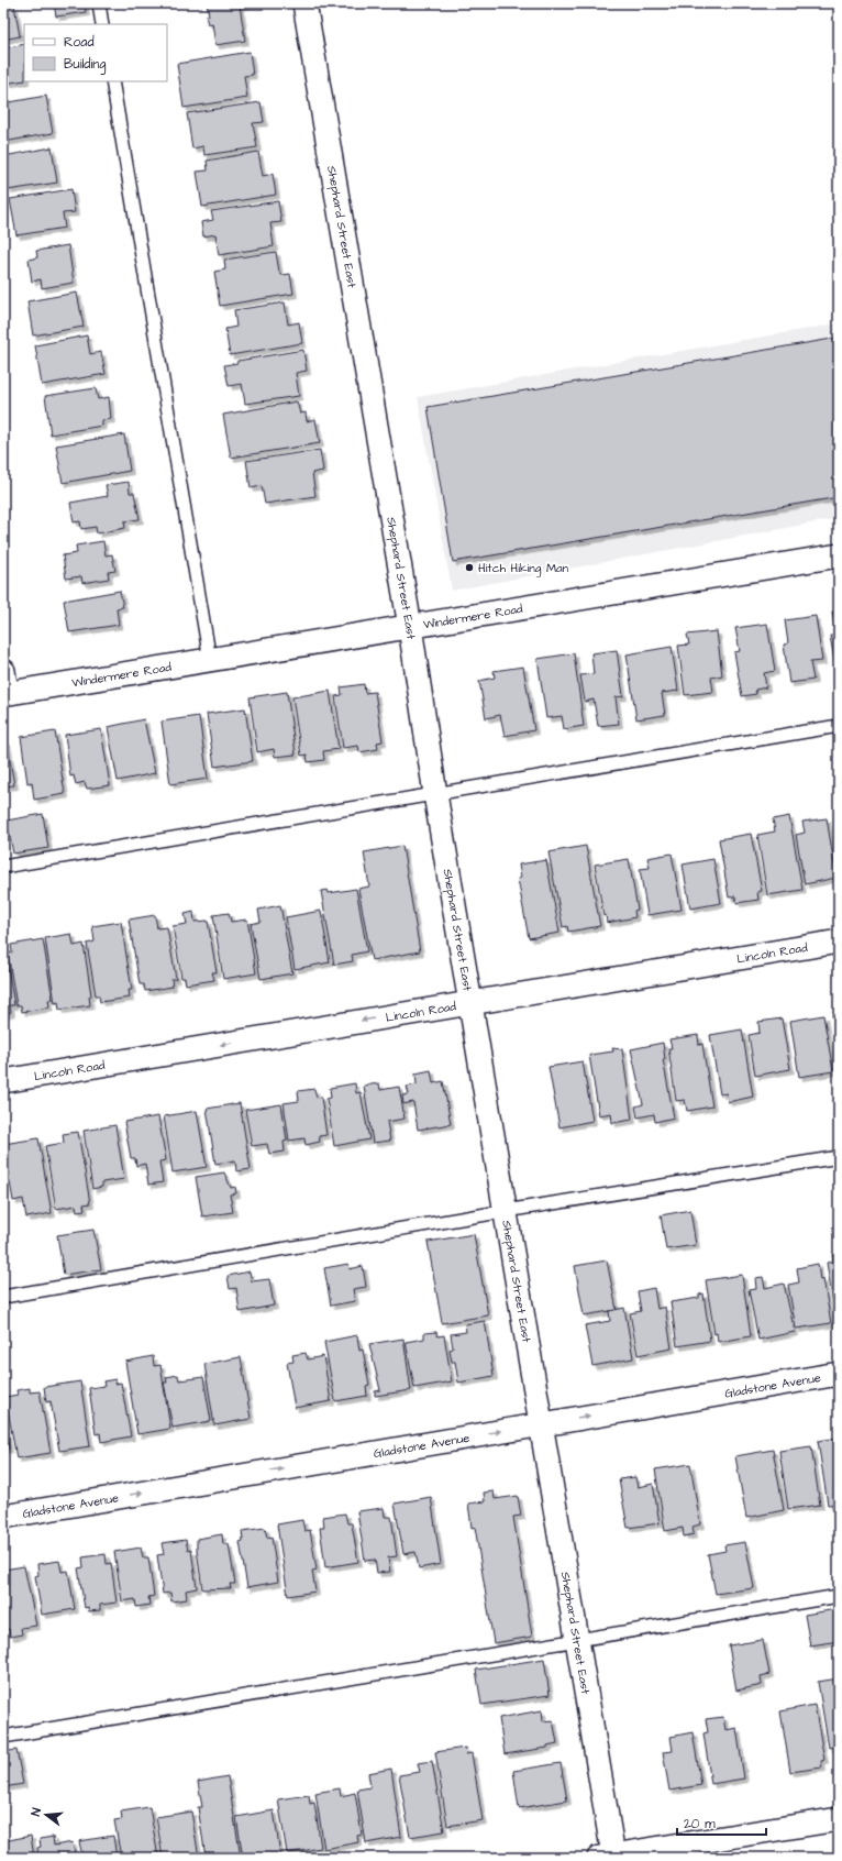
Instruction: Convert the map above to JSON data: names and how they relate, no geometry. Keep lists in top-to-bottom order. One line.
{"streets":{"street":["Shephard Street East","Windermere Road","Lincoln Road","Gladstone Avenue"]},"crossings":[["Shephard Street East","Windermere Road"],["Shephard Street East","Lincoln Road"],["Shephard Street East","Gladstone Avenue"]],"one_way":["Lincoln Road","Gladstone Avenue"],"places":["Hitch Hiking Man"],"legend":["Road","Building"],"scale_bar":"20 m","north":"left"}
